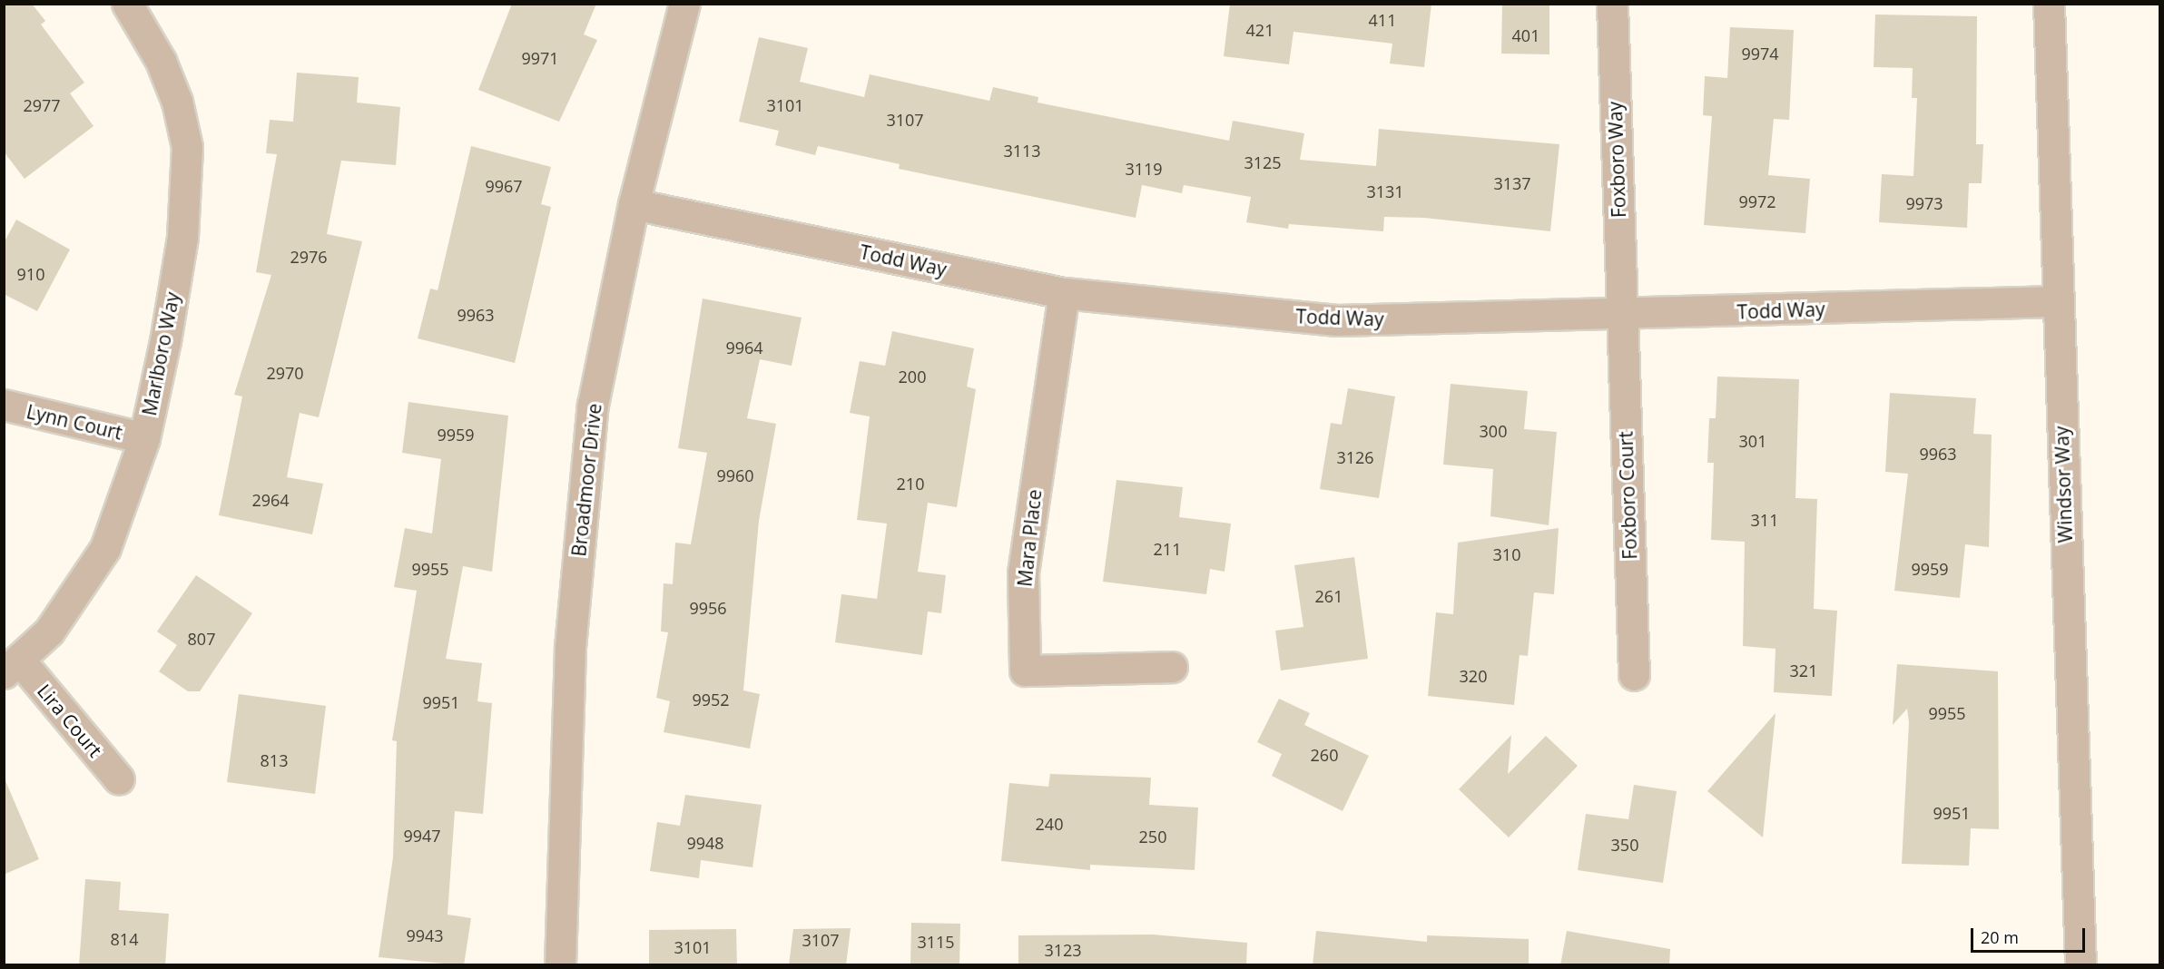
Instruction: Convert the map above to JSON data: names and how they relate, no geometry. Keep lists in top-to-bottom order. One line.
{"streets":{"street":["Foxboro Way","Todd Way","Marlboro Way","Lynn Court","Broadmoor Drive","Windsor Way","Foxboro Court","Mara Place","Lira Court"]},"crossings":[["Foxboro Way","Todd Way"],["Foxboro Way","Foxboro Court"],["Todd Way","Broadmoor Drive"],["Todd Way","Windsor Way"],["Todd Way","Foxboro Court"],["Todd Way","Mara Place"],["Marlboro Way","Lynn Court"],["Marlboro Way","Lira Court"]],"house_numbers":["411","421","401","9974","9971","2977","3101","3107","3113","3125","3119","3137","9967","3131","9972","9973","2976","910","9963","9964","2970","200","300","9959","301","9963","3126","9960","210","2964","311","211","310","9955","9959","261","9956","807","321","320","9952","9951","9955","260","813","9951","240","9947","250","9948","350","9943","814","3107","3115","3101","3123"],"scale_bar":"20 m"}
